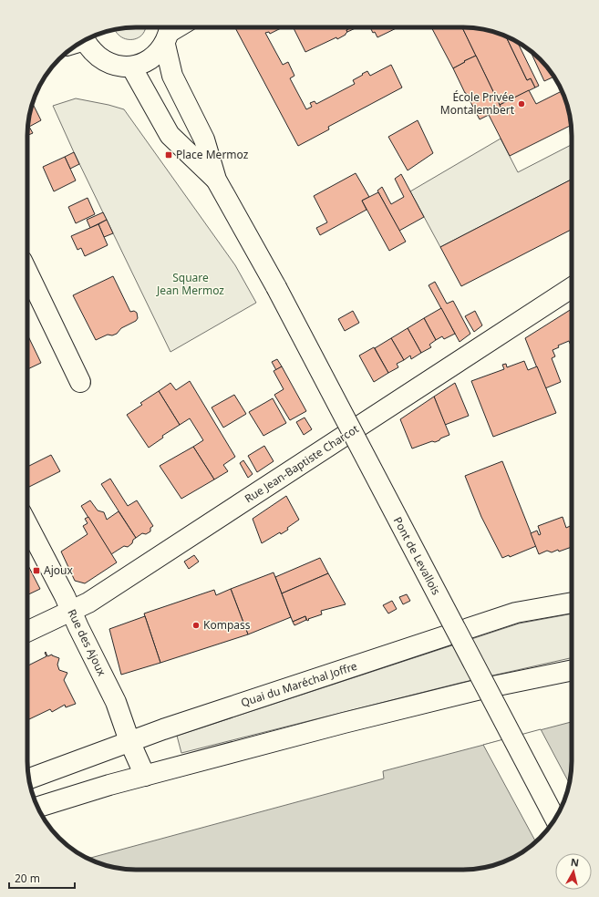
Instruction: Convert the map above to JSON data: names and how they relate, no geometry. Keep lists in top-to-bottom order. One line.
{"streets":{"main road":["Rue Jean-Baptiste Charcot","Pont de Levallois","Rue des Ajoux","Quai du Maréchal Joffre"]},"crossings":[["Rue Jean-Baptiste Charcot","Rue des Ajoux"],["Rue des Ajoux","Quai du Maréchal Joffre"]],"parks":["Square Jean Mermoz"],"places":{"other":["École Privée Montalembert","Kompass"],"transit":["Place Mermoz","Ajoux"]},"scale_bar":"20 m","north":"top"}
